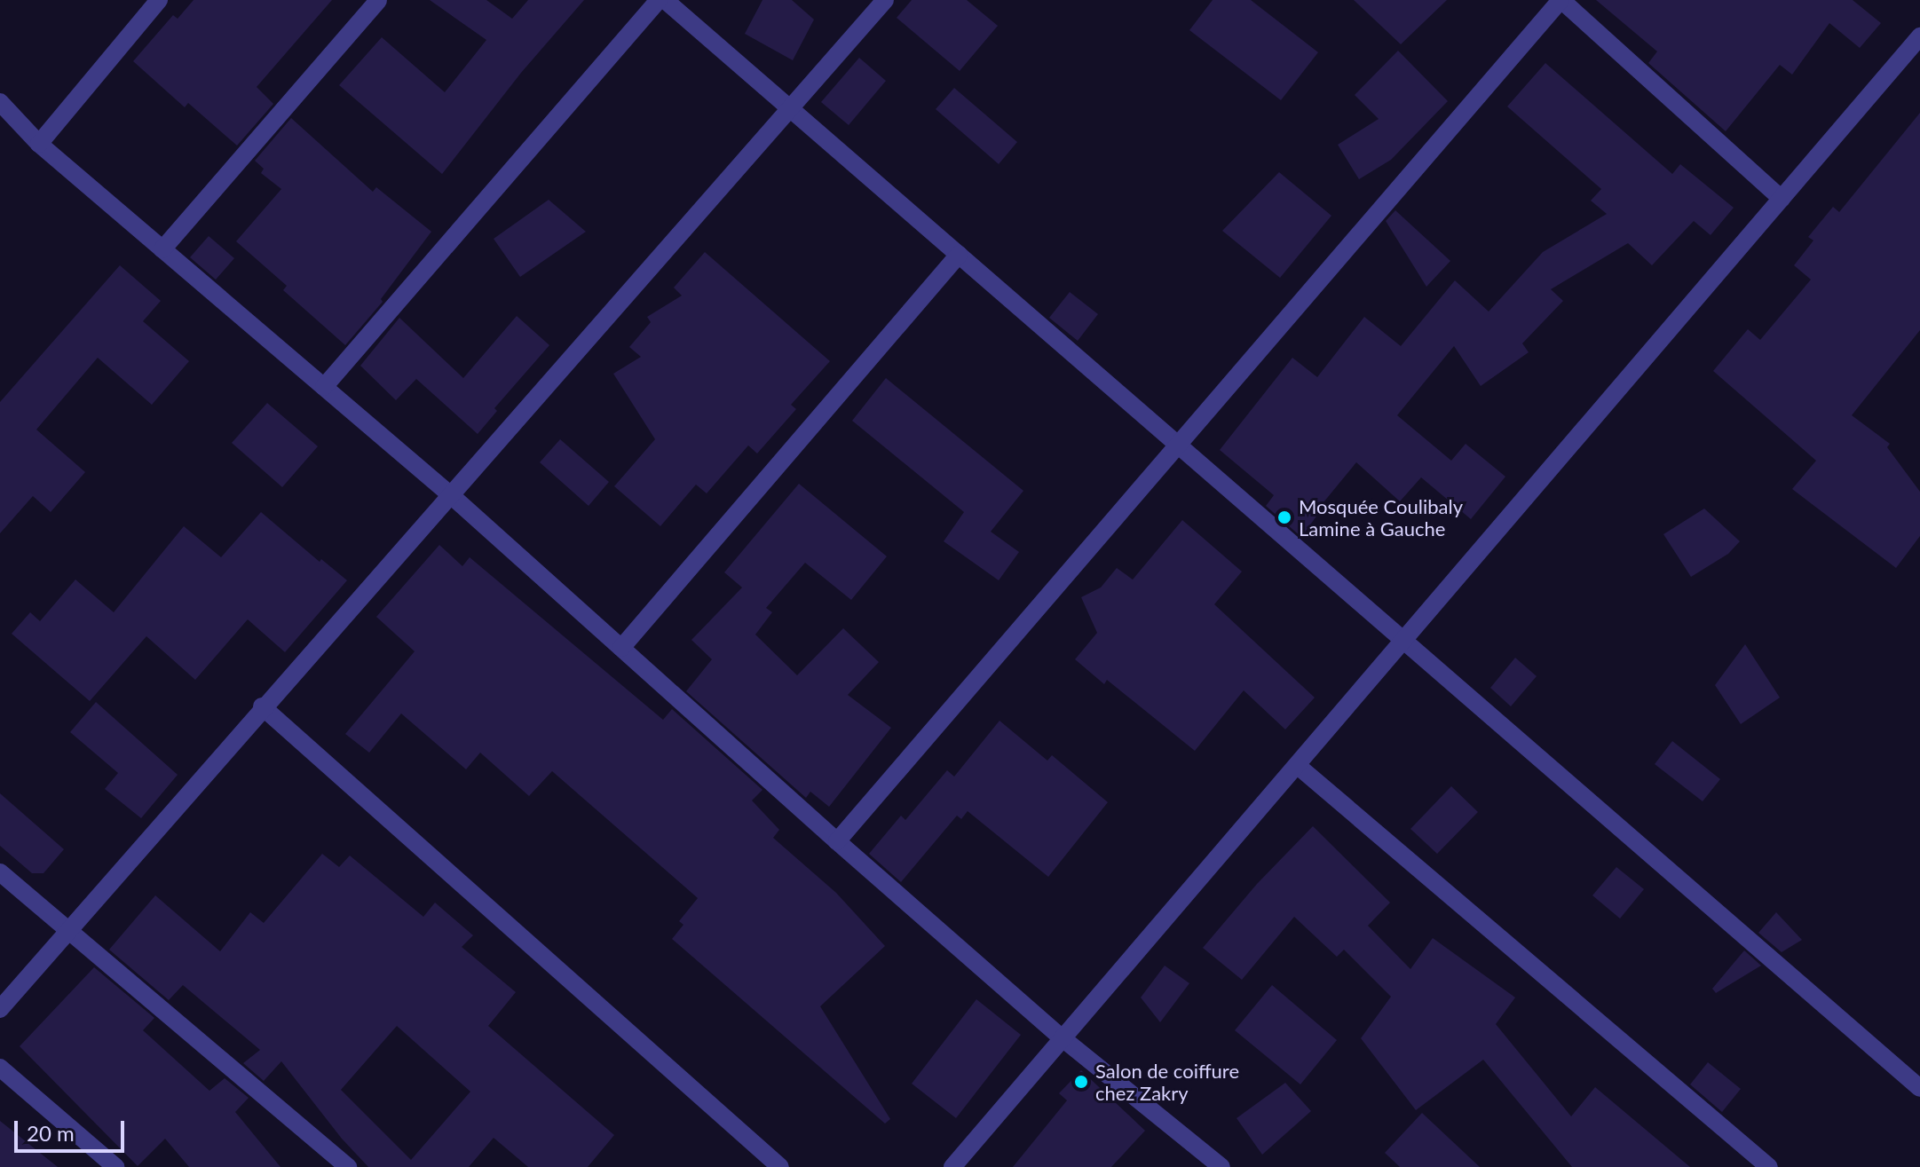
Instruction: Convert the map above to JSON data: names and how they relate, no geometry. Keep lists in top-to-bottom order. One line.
{"places":["Mosquée Coulibaly Lamine à Gauche","Salon de coiffure chez Zakry"],"scale_bar":"20 m"}
